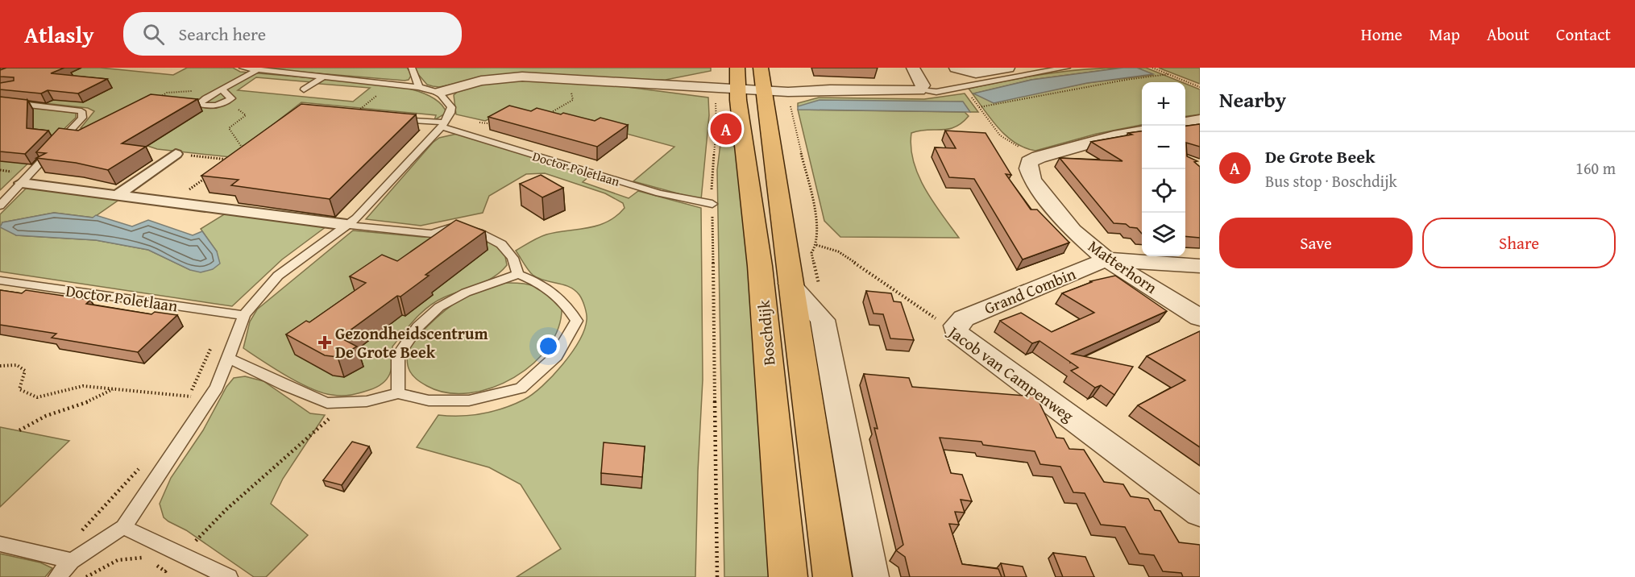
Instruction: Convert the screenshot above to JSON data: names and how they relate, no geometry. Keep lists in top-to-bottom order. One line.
{"streets":{"main road":["Boschdijk"],"street":["Matterhorn","Grand Combin","Jacob van Campenweg"],"lane":["Doctor Poletlaan"]},"crossings":[["Matterhorn","Grand Combin"],["Grand Combin","Jacob van Campenweg"]],"places":{"health":["Gezondheidscentrum De Grote Beek"]},"page":{"header":"Atlasly","search":"Search here","nav":["Home","Map","About","Contact"],"heading":"Nearby","map_buttons":["+","−"],"pins":"A","list":[{"mark":"A","name":"De Grote Beek","note":"Bus stop · Boschdijk","value":"160 m"}],"buttons":["Save","Share"]}}
